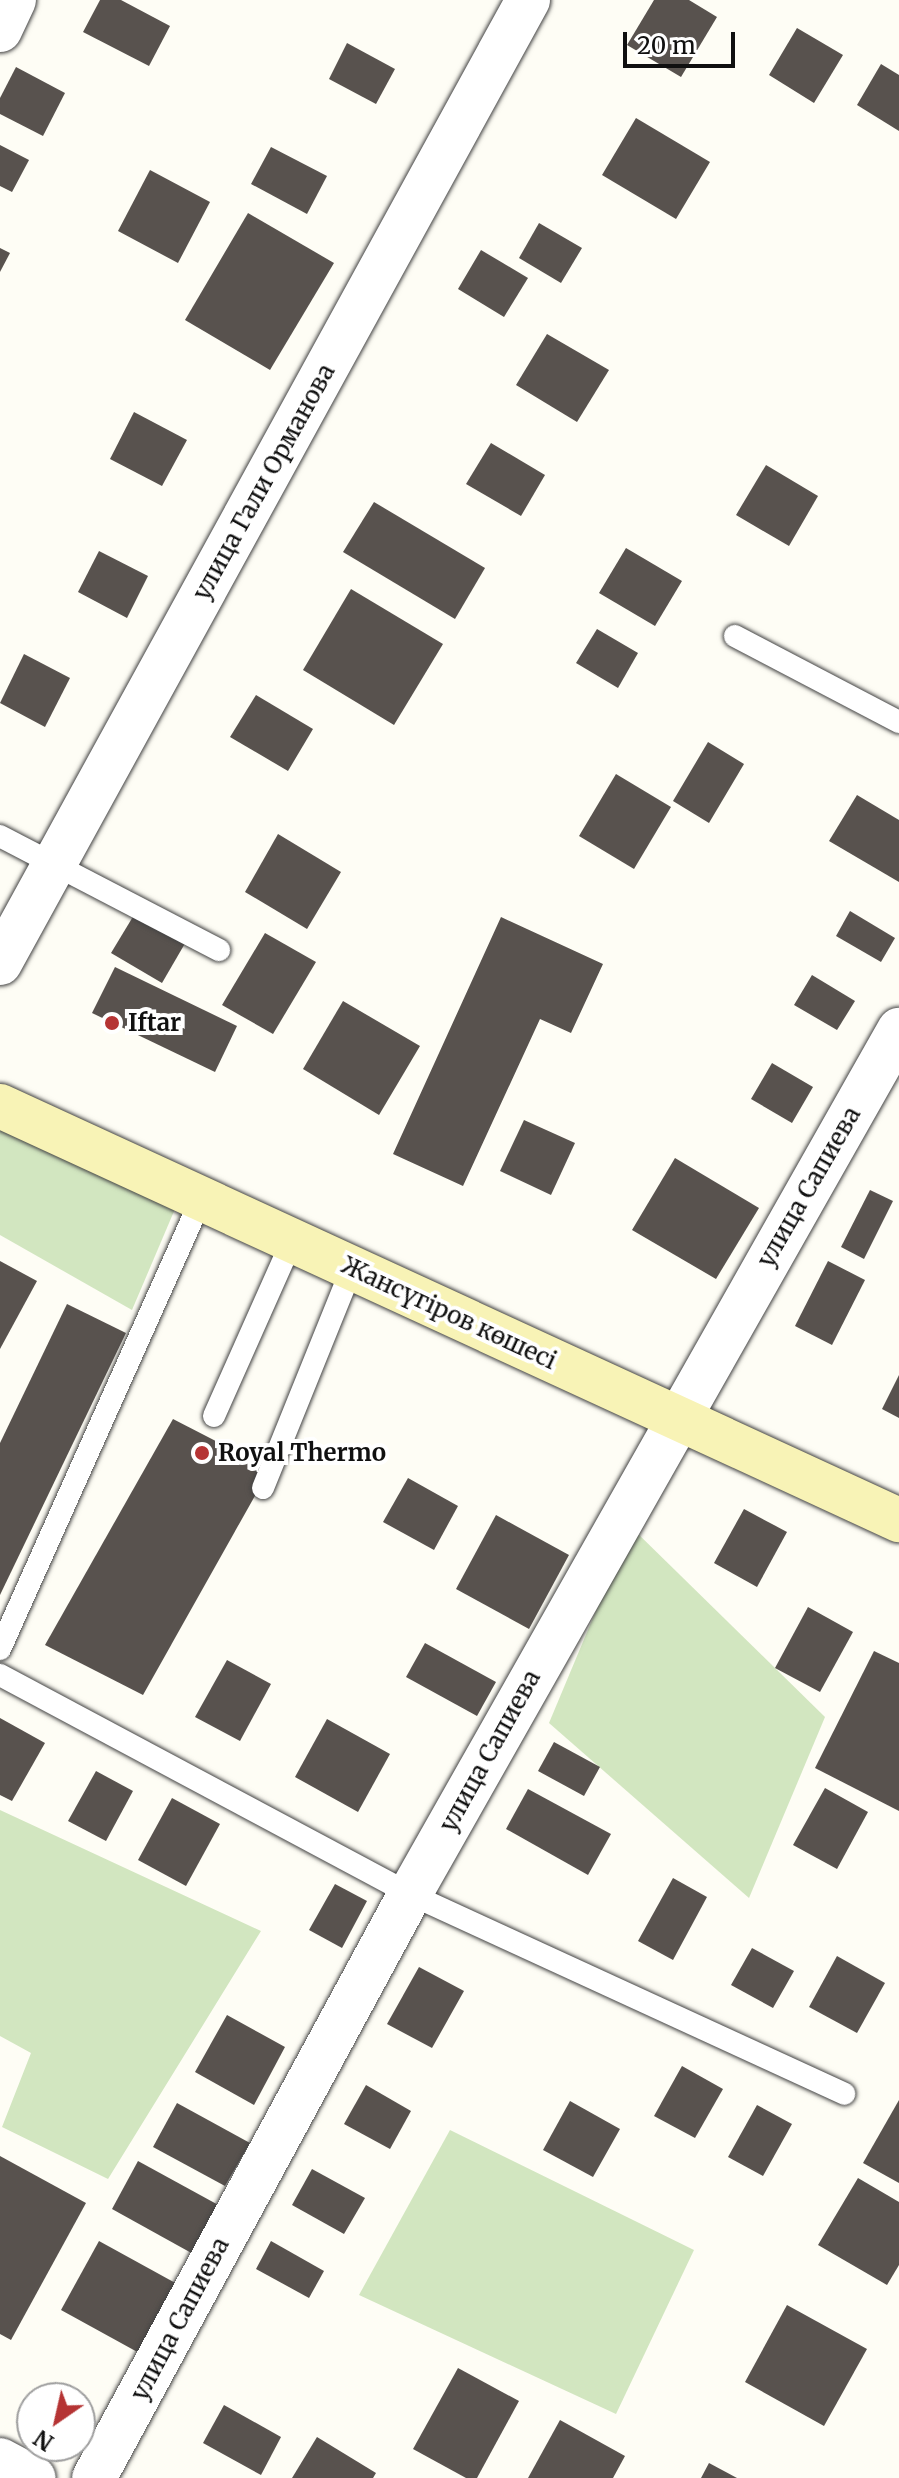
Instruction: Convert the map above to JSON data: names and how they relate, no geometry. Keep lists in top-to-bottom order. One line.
{"streets":{"main road":["Жансүгіров көшесі"],"street":["улица Гали Орманова","улица Сапиева"]},"crossings":[["улица Сапиева","Жансүгіров көшесі"]],"places":["Iftar","Royal Thermo"],"scale_bar":"20 m","north":"bottom left"}
